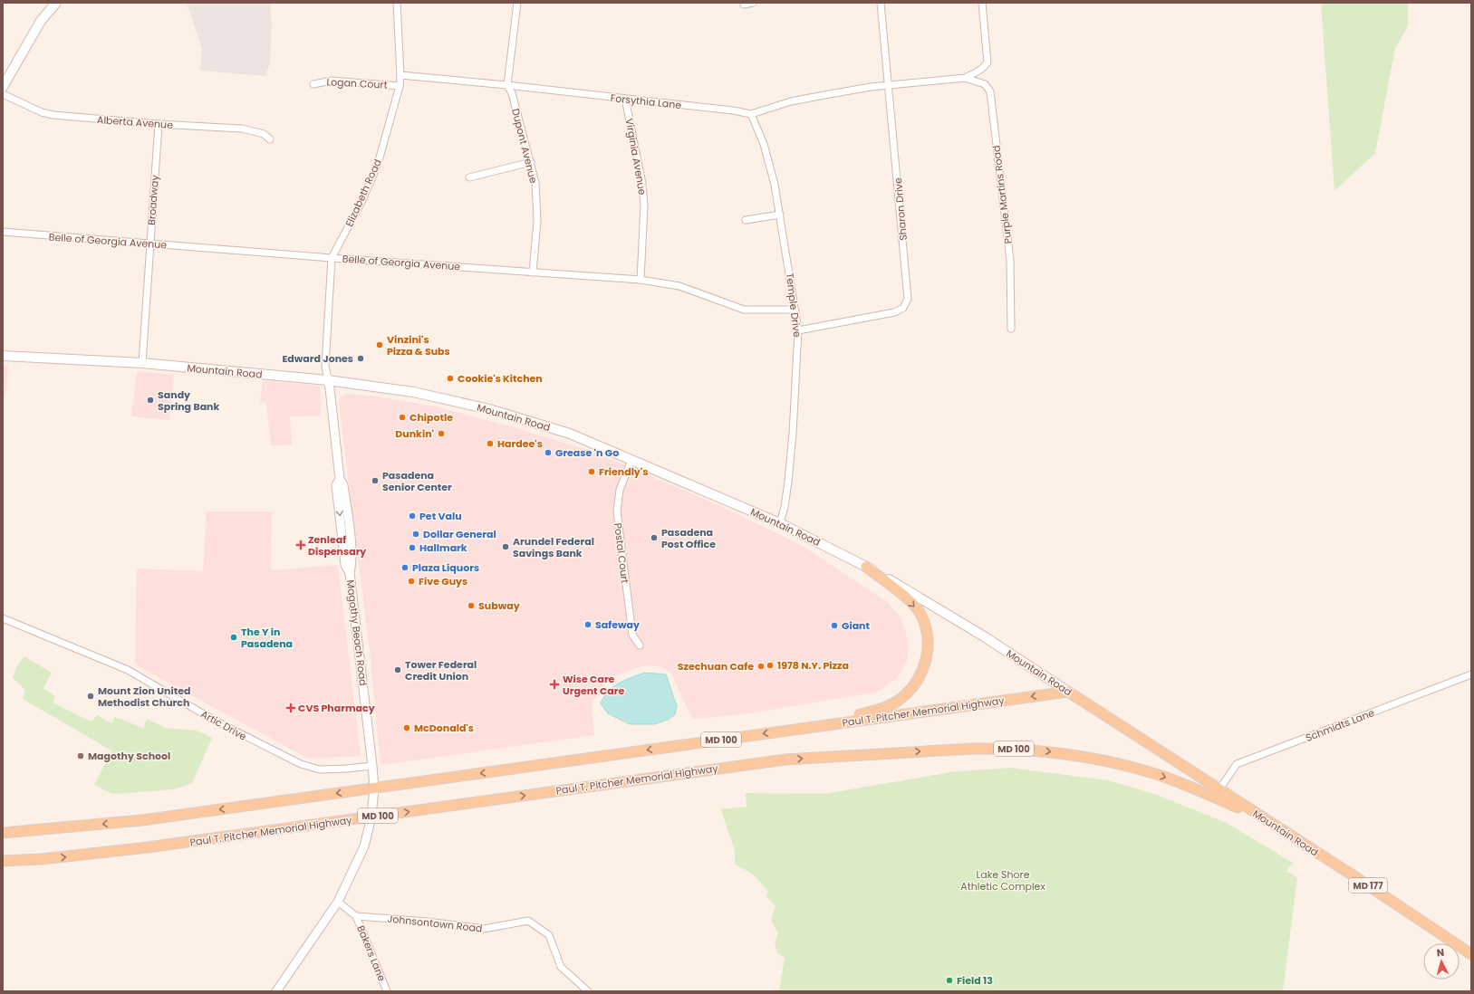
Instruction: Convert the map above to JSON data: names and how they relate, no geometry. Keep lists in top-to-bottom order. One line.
{"streets":{"main road":["Mountain Road","Paul T. Pitcher Memorial Highway","MD 100","MD 177"],"street":["Logan Court","Forsythia Lane","Alberta Avenue","Dupont Avenue","Virginia Avenue","Elizabeth Road","Purple Martins Road","Broadway","Sharon Drive","Belle of Georgia Avenue","Temple Drive","Postal Court","Magothy Beach Road","Artic Drive","Schmidts Lane","Johnsontown Road","Bakers Lane"]},"crossings":[["Logan Court","Elizabeth Road"],["Forsythia Lane","Dupont Avenue"],["Forsythia Lane","Virginia Avenue"],["Forsythia Lane","Elizabeth Road"],["Forsythia Lane","Purple Martins Road"],["Forsythia Lane","Sharon Drive"],["Forsythia Lane","Temple Drive"],["Alberta Avenue","Broadway"],["Dupont Avenue","Belle of Georgia Avenue"],["Virginia Avenue","Belle of Georgia Avenue"],["Elizabeth Road","Belle of Georgia Avenue"],["Elizabeth Road","Mountain Road"],["Elizabeth Road","Magothy Beach Road"],["Purple Martins Road","Sharon Drive"],["Broadway","Belle of Georgia Avenue"],["Broadway","Mountain Road"],["Sharon Drive","Temple Drive"],["Belle of Georgia Avenue","Temple Drive"],["Temple Drive","Mountain Road"],["Mountain Road","Postal Court"],["Mountain Road","Magothy Beach Road"],["Mountain Road","Paul T. Pitcher Memorial Highway"],["Mountain Road","Schmidts Lane"],["Magothy Beach Road","Paul T. Pitcher Memorial Highway"],["Magothy Beach Road","Artic Drive"],["Johnsontown Road","Bakers Lane"]],"parks":["Lake Shore Athletic Complex"],"places":{"other":["Vinzini's Pizza & Subs","Edward Jones","Cookie's Kitchen","Sandy Spring Bank","Chipotle","Dunkin'","Hardee's","Grease 'n Go","Friendly's","Pasadena Senior Center","Pet Valu","Dollar General","Pasadena Post Office","Arundel Federal Savings Bank","Hallmark","Plaza Liquors","Five Guys","Subway","Safeway","Giant","The Y in Pasadena","1978 N.Y. Pizza","Szechuan Cafe","Tower Federal Credit Union","Mount Zion United Methodist Church","McDonald's","Magothy School","Field 13"],"health":["Zenleaf Dispensary","Wise Care Urgent Care","CVS Pharmacy"]},"north":"top"}
